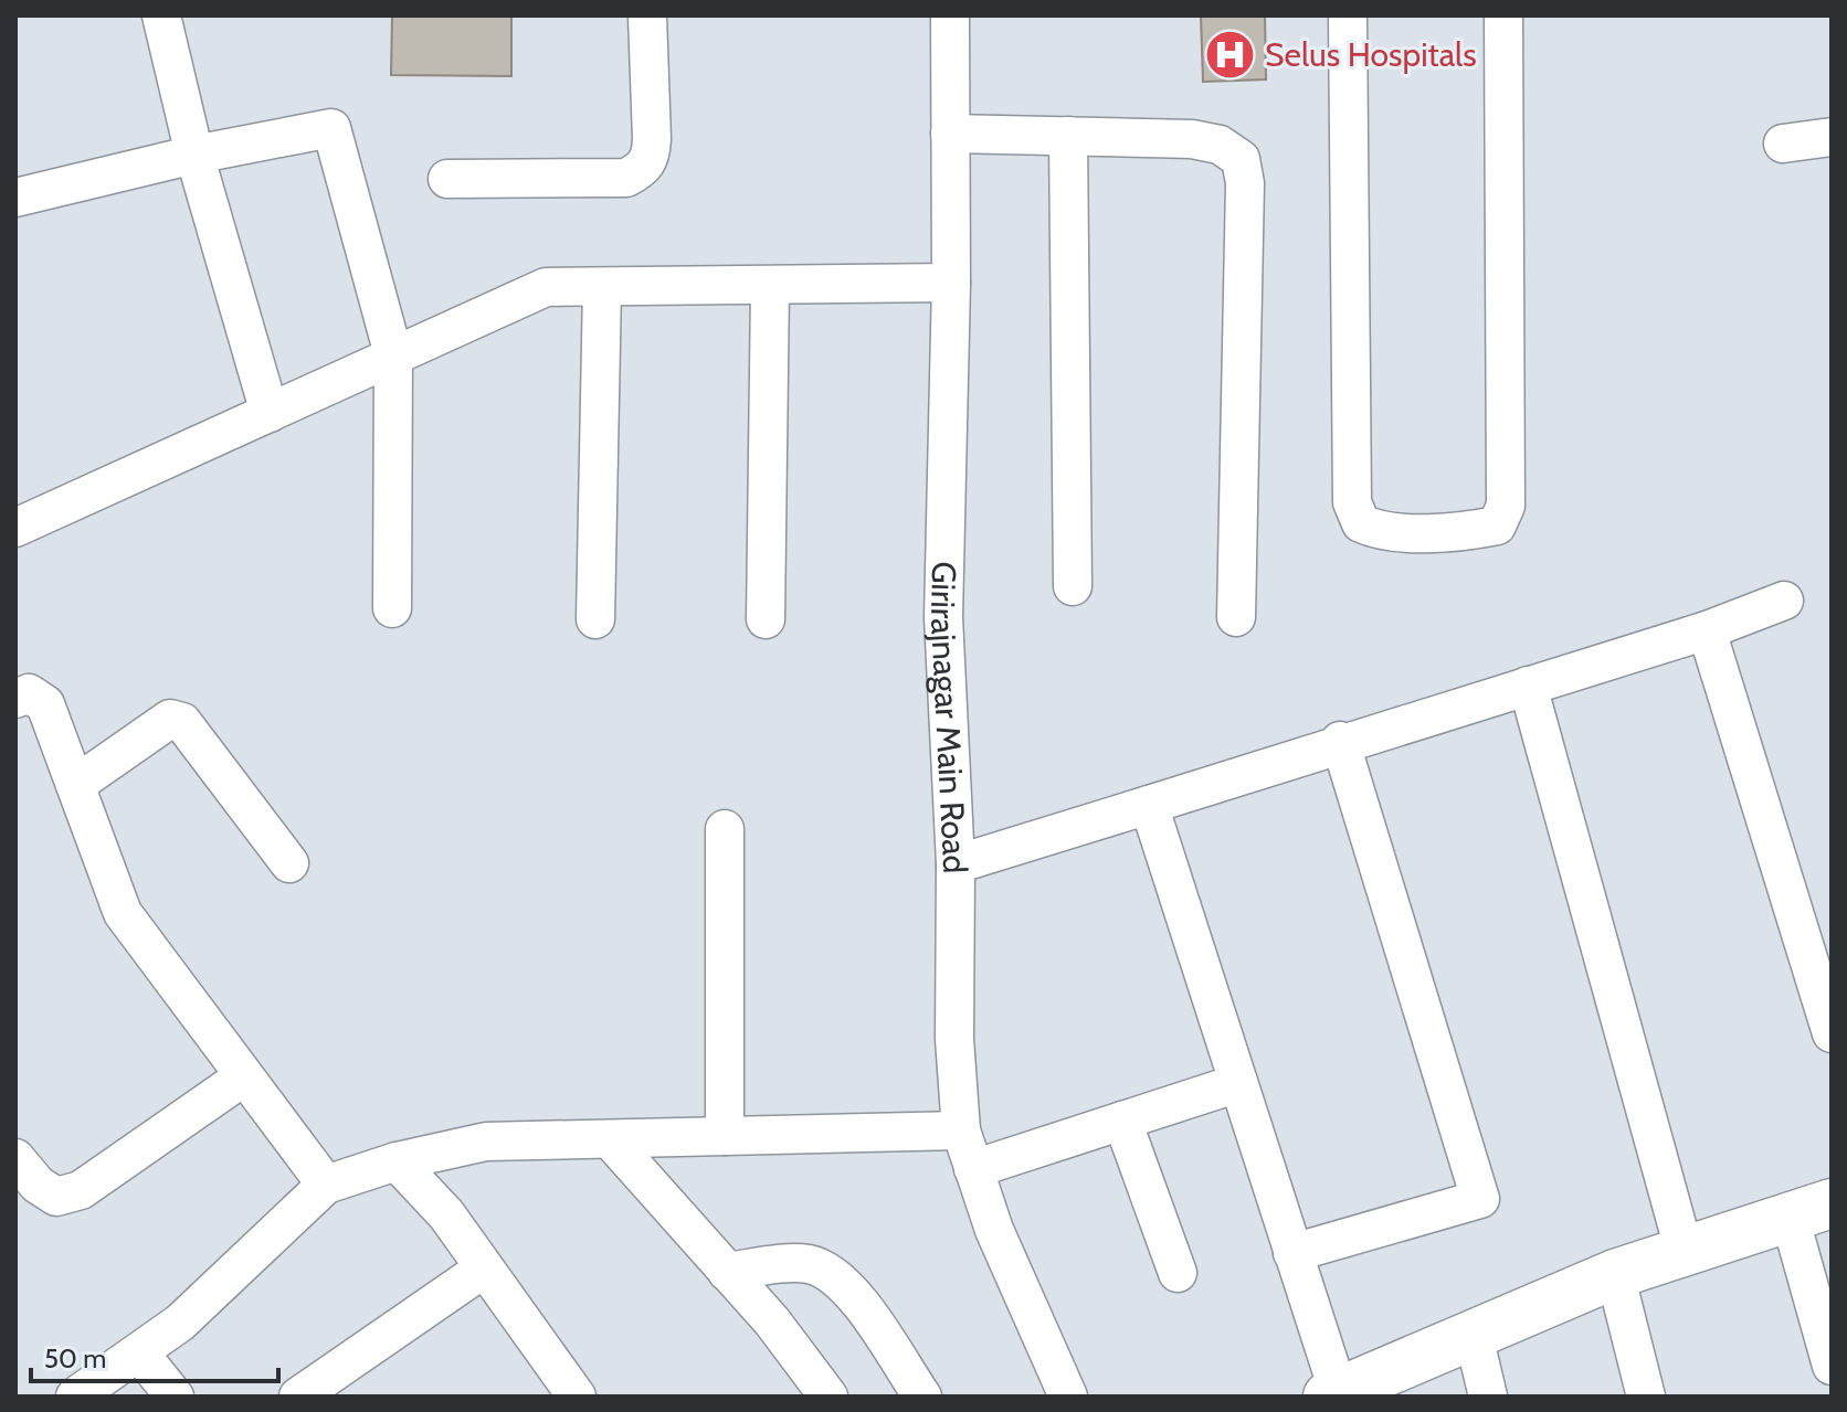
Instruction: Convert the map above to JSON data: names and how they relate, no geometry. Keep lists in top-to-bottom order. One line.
{"streets":{"street":["Girirajnagar Main Road"]},"places":{"hospital":["Selus Hospitals"]},"scale_bar":"50 m"}
